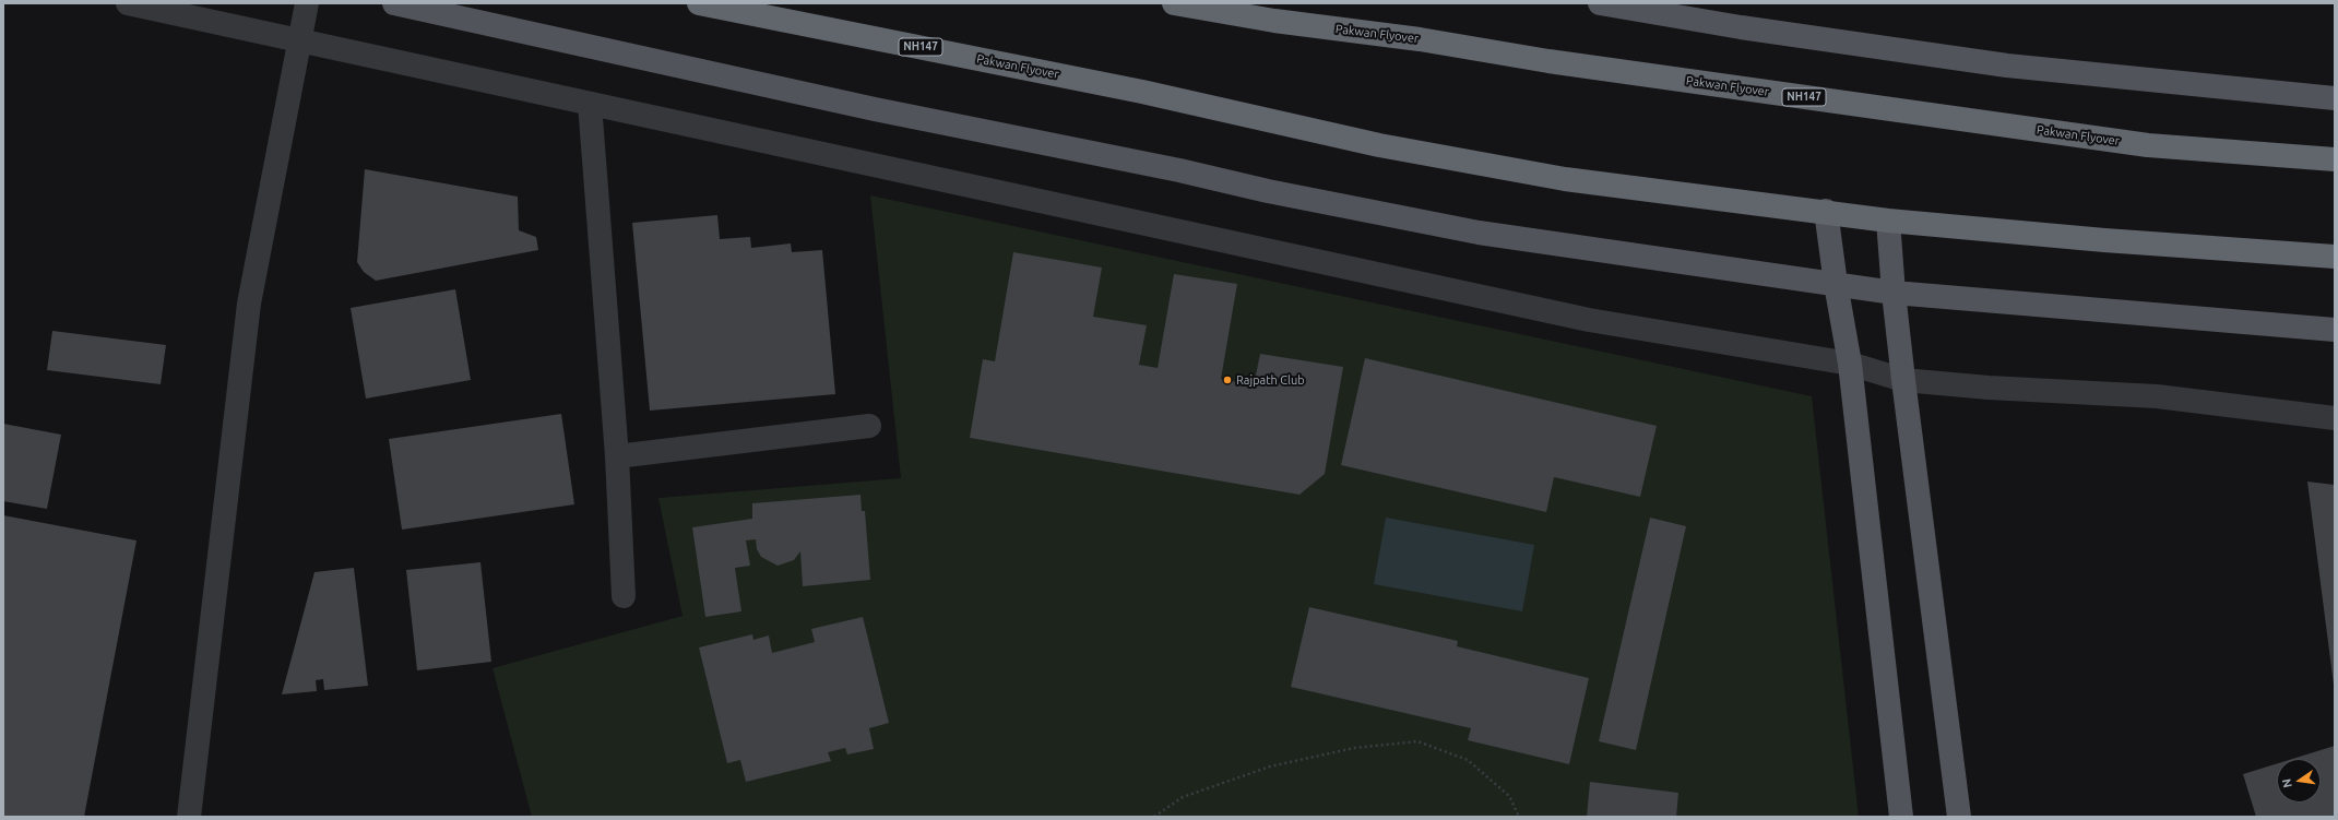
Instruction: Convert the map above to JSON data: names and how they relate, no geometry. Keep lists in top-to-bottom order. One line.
{"streets":{"highway":["Pakwan Flyover","NH147"]},"crossings":[["Pakwan Flyover","NH147"]],"places":["Rajpath Club"],"north":"left"}
